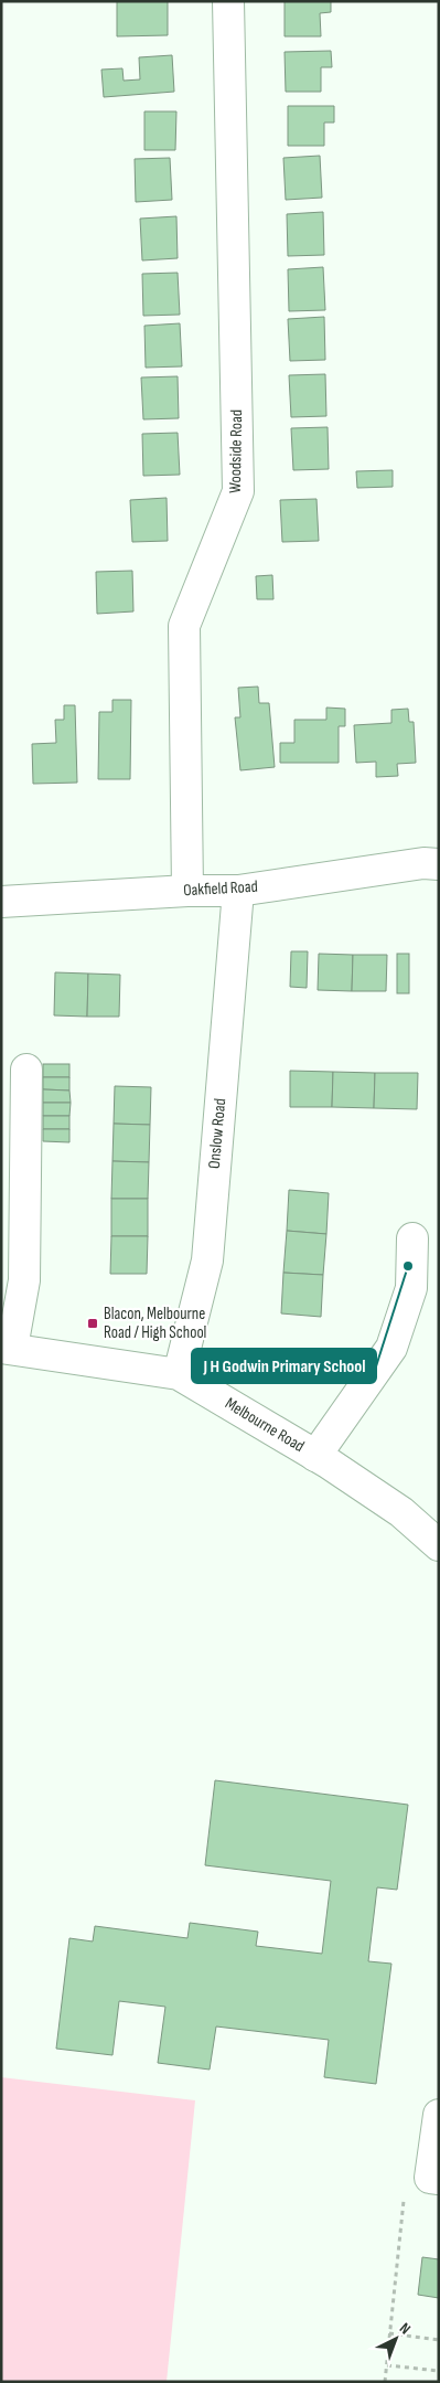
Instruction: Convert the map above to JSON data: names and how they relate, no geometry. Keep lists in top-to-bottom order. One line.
{"streets":{"street":["Woodside Road","Oakfield Road","Onslow Road","Melbourne Road"]},"crossings":[["Woodside Road","Oakfield Road"],["Oakfield Road","Onslow Road"],["Onslow Road","Melbourne Road"]],"places":{"other":["J H Godwin Primary School"],"transit":["Blacon, Melbourne Road / High School"]},"north":"top right"}
